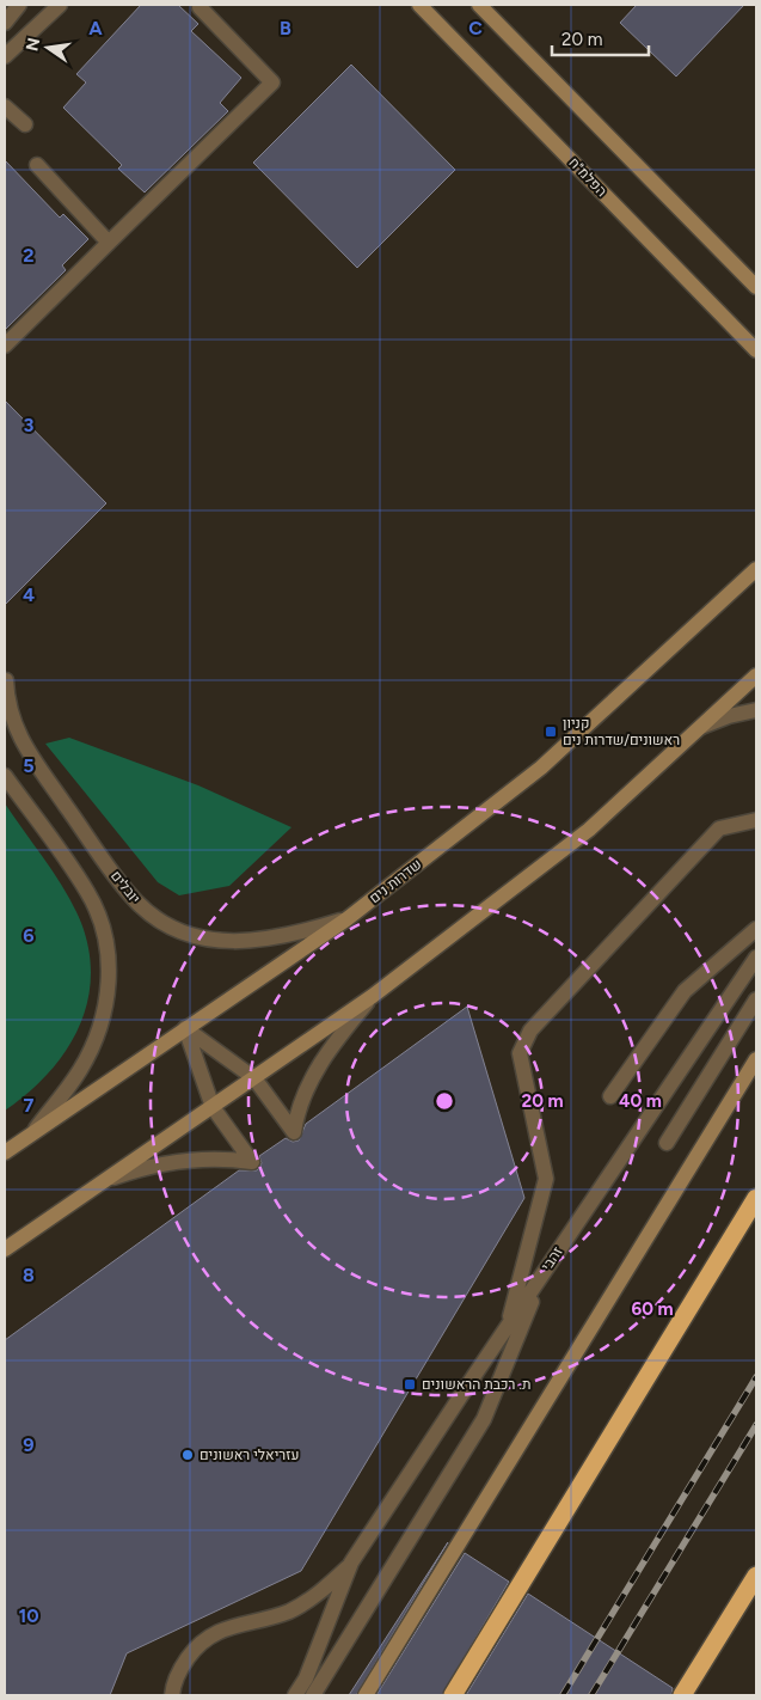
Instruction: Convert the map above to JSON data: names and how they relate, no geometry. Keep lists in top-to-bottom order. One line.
{"streets":{"main road":["הפלמ\"ח","שדרות נים"],"street":["יובלים","זהבי"]},"crossings":[["שדרות נים","יובלים"]],"places":{"transit":["קניון ראשונים/שדרות נים","ת. רכבת הראשונים"],"other":["עזריאלי ראשונים"]},"scale_bar":"20 m","north":"left","grid":{"columns":["A","B","C"],"rows":["2","3","4","5","6","7","8","9","10"]},"rings":["20 m","40 m","60 m"]}
